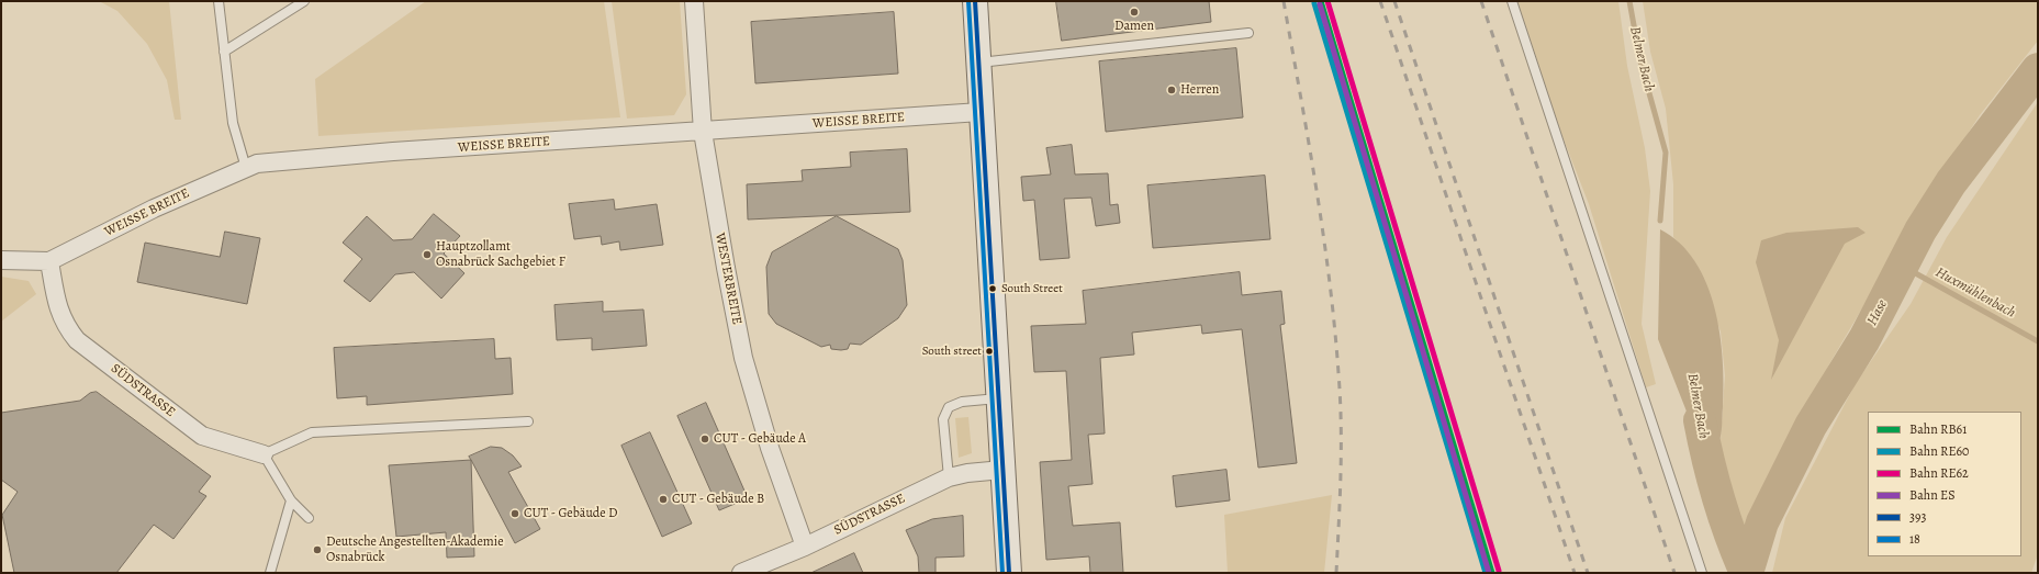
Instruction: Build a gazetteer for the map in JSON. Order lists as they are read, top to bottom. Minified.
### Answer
{"streets":{"street":["WEISSE BREITE","WESTERBREITE","SÜDSTRASSE"]},"crossings":[["WEISSE BREITE","WESTERBREITE"],["WEISSE BREITE","SÜDSTRASSE"],["WESTERBREITE","SÜDSTRASSE"]],"water":["Belmer Bach","Huxmühlenbach","Hase"],"places":["Damen","Herren","Hauptzollamt Osnabrück Sachgebiet F","South Street","South street","CUT - Gebäude A","CUT - Gebäude B","CUT - Gebäude D","Deutsche Angestellten-Akademie Osnabrück"],"lines":["rail line RB61","rail line RE62","transit line 393","transit line 18","rail line RE60","rail line ES"],"legend":["Bahn RB61","Bahn RE60","Bahn RE62","Bahn ES","393","18"]}
